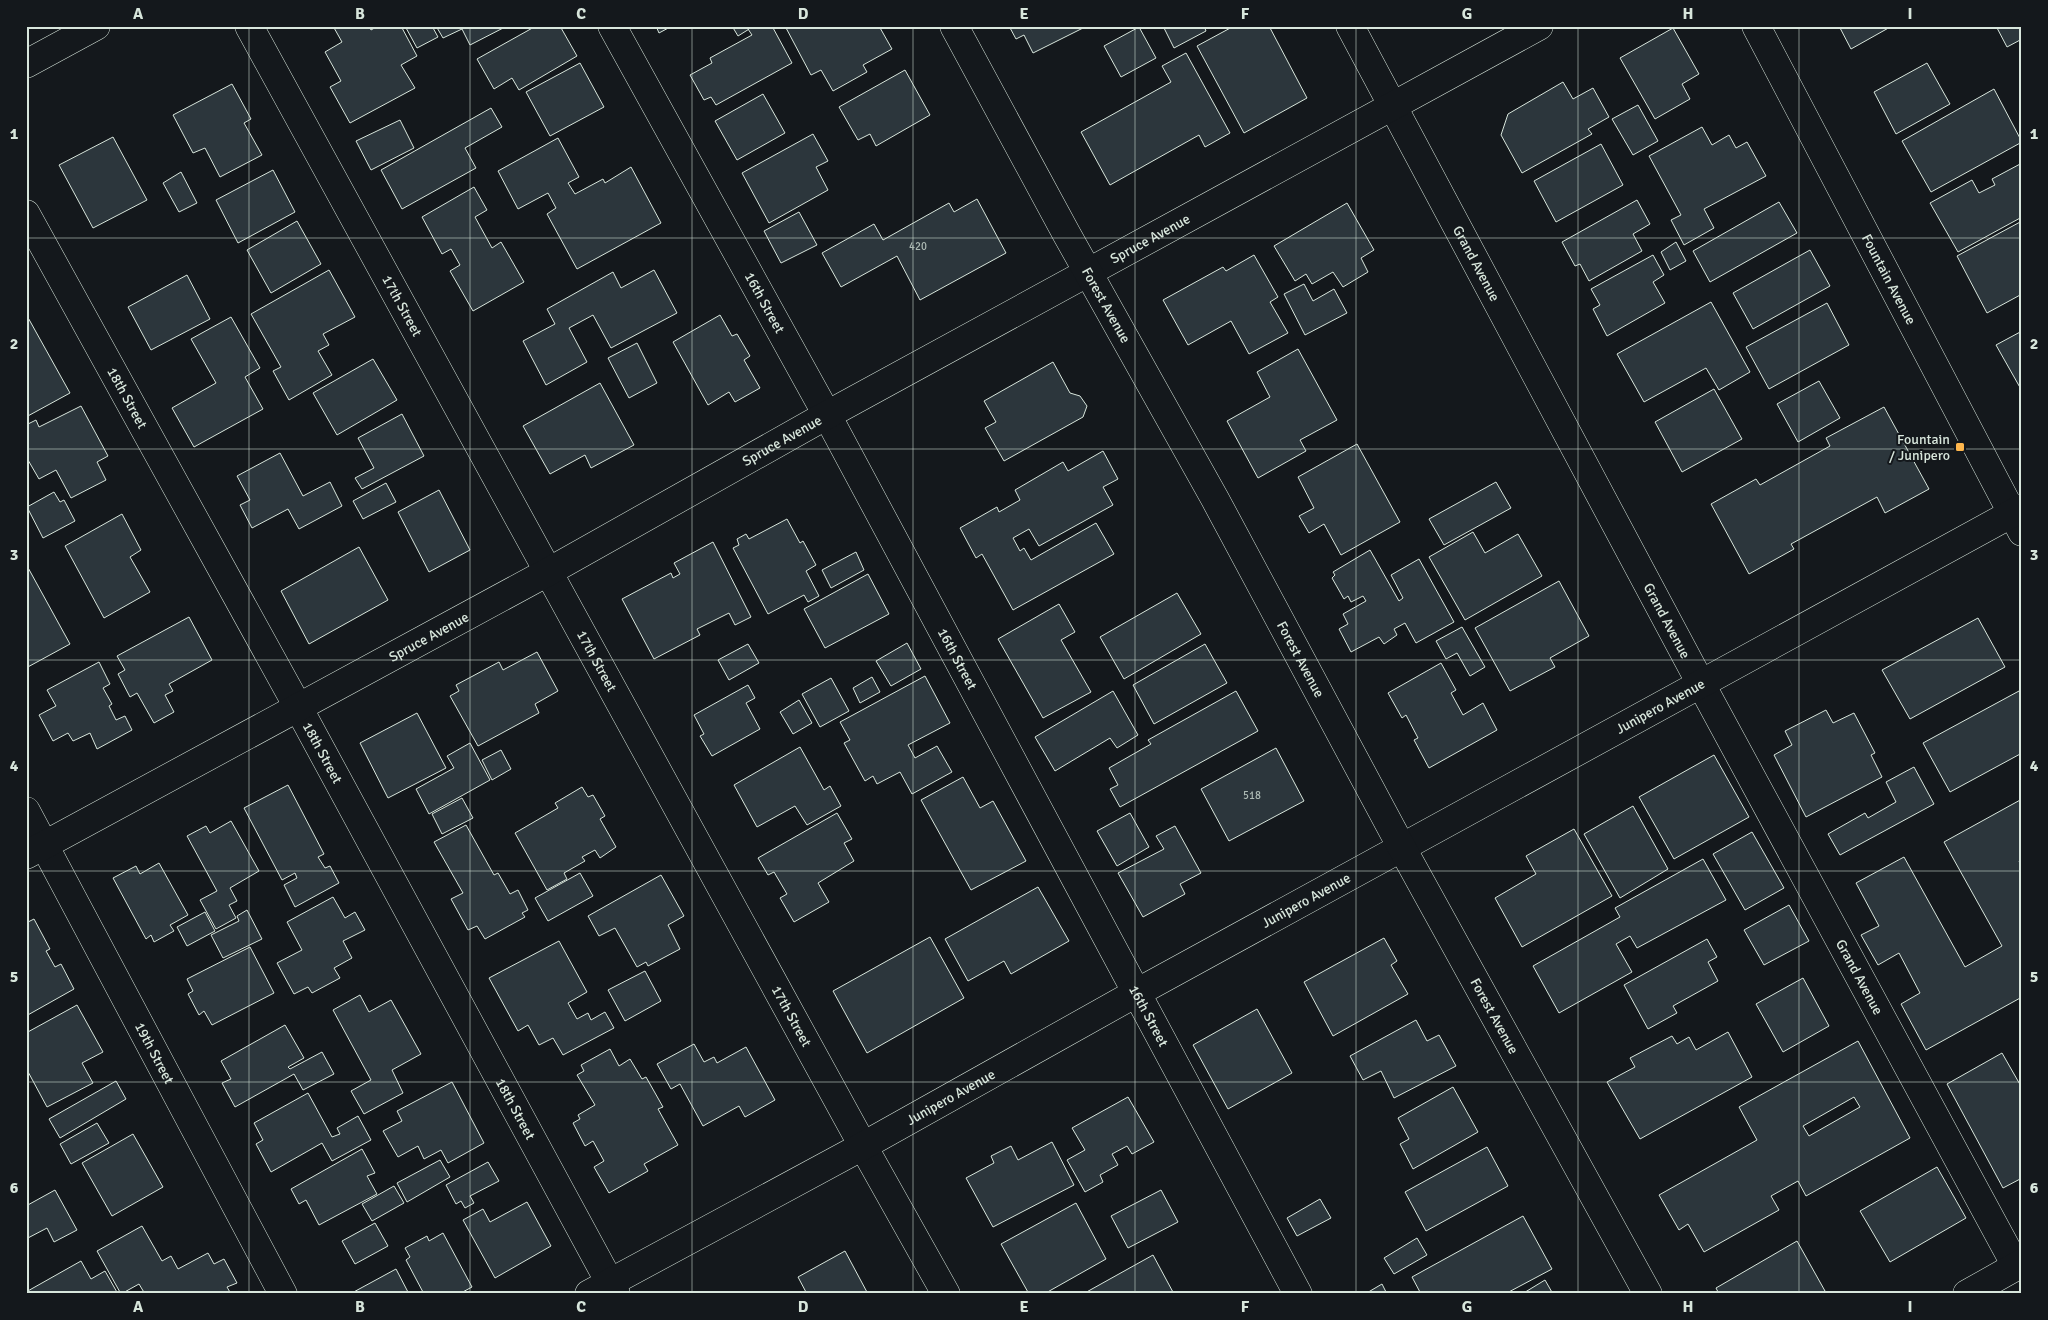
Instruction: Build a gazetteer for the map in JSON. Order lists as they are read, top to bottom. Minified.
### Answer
{"streets":{"street":["Spruce Avenue","Grand Avenue","Fountain Avenue","16th Street","17th Street","Forest Avenue","18th Street","Junipero Avenue","19th Street"]},"crossings":[["Spruce Avenue","Grand Avenue"],["Spruce Avenue","16th Street"],["Spruce Avenue","17th Street"],["Spruce Avenue","Forest Avenue"],["Spruce Avenue","18th Street"],["Spruce Avenue","19th Street"],["Grand Avenue","Junipero Avenue"],["Fountain Avenue","Junipero Avenue"],["16th Street","Junipero Avenue"],["17th Street","Junipero Avenue"],["Forest Avenue","Junipero Avenue"],["18th Street","Junipero Avenue"]],"places":{"transit":["Fountain / Junipero"]},"house_numbers":["420","518"],"grid":{"columns":["A","B","C","D","E","F","G","H","I"],"rows":["1","2","3","4","5","6"]}}
